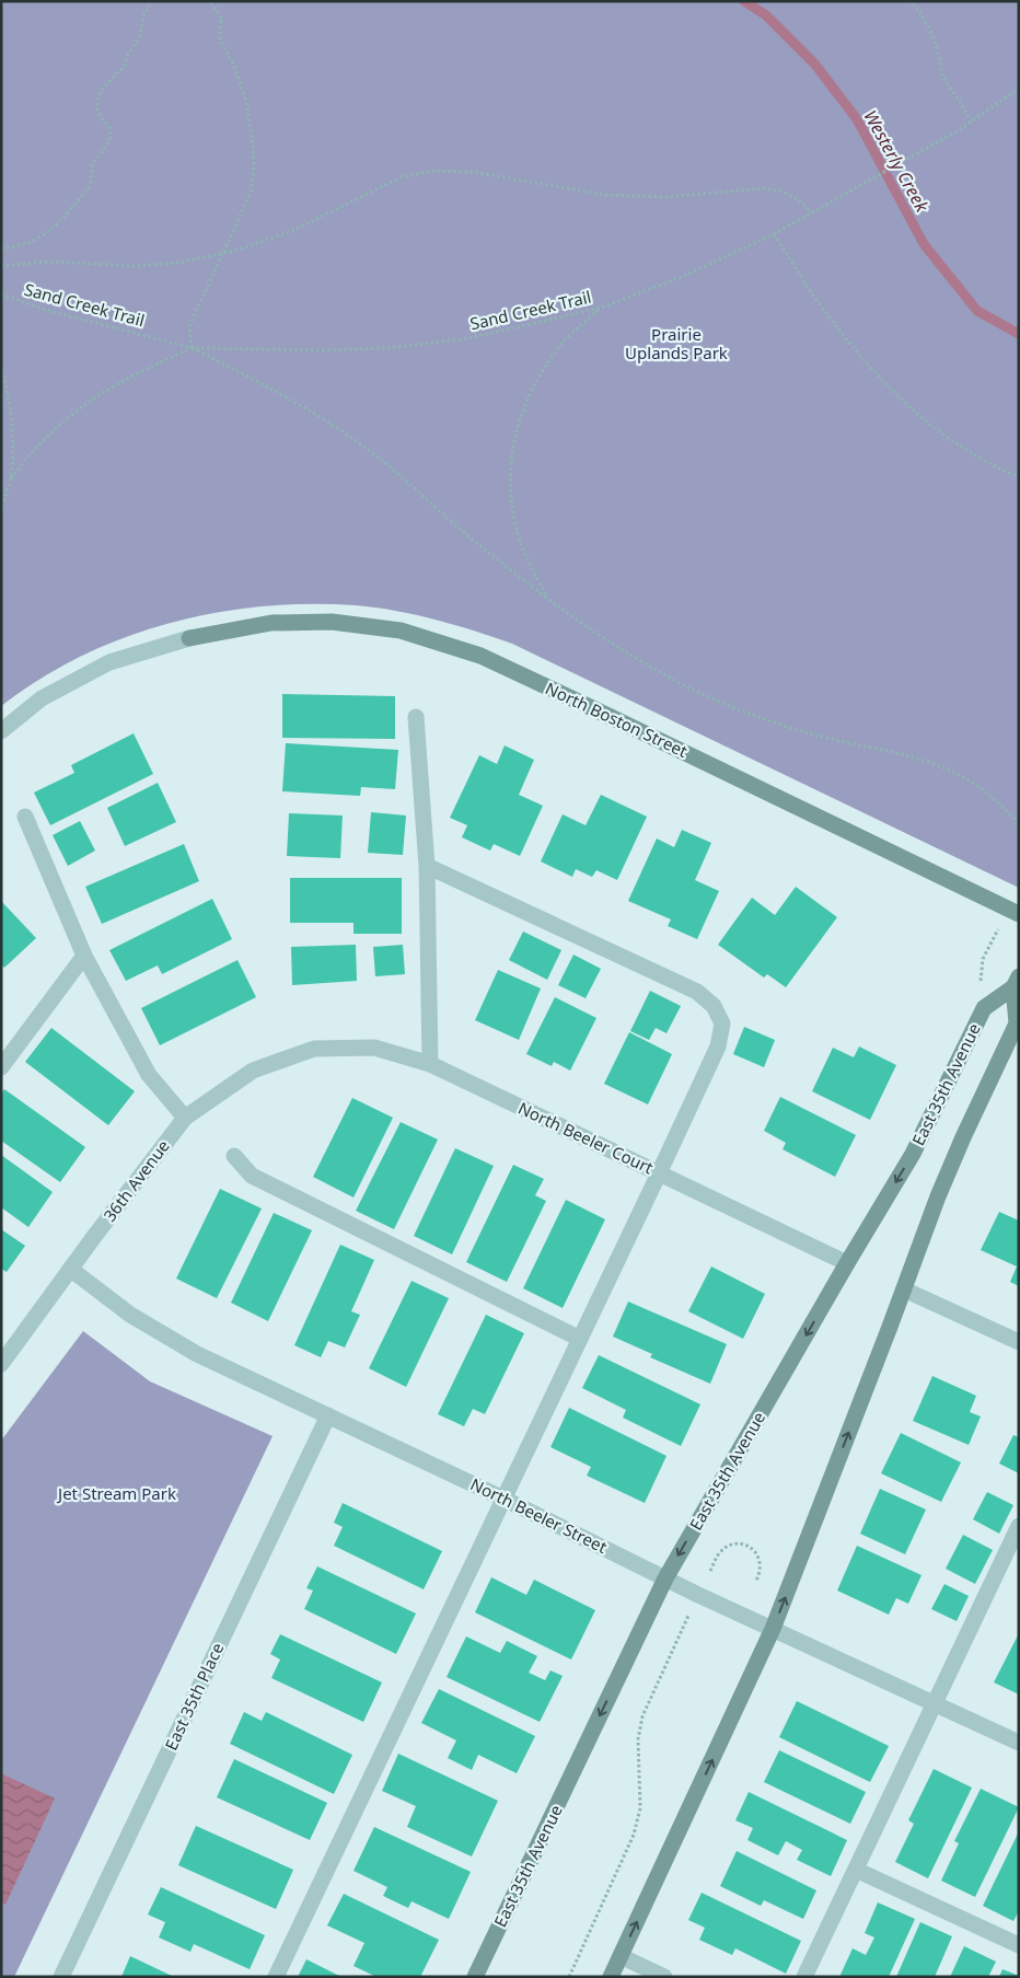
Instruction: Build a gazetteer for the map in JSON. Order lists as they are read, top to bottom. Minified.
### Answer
{"streets":{"street":["North Boston Street","East 35th Avenue","North Beeler Court","36th Avenue","North Beeler Street","East 35th Place"],"path":["Sand Creek Trail"]},"crossings":[["East 35th Avenue","North Beeler Court"],["East 35th Avenue","North Beeler Street"],["North Beeler Court","36th Avenue"],["36th Avenue","North Beeler Street"],["North Beeler Street","East 35th Place"]],"water":["Westerly Creek"],"parks":["Prairie Uplands Park","Jet Stream Park"]}
